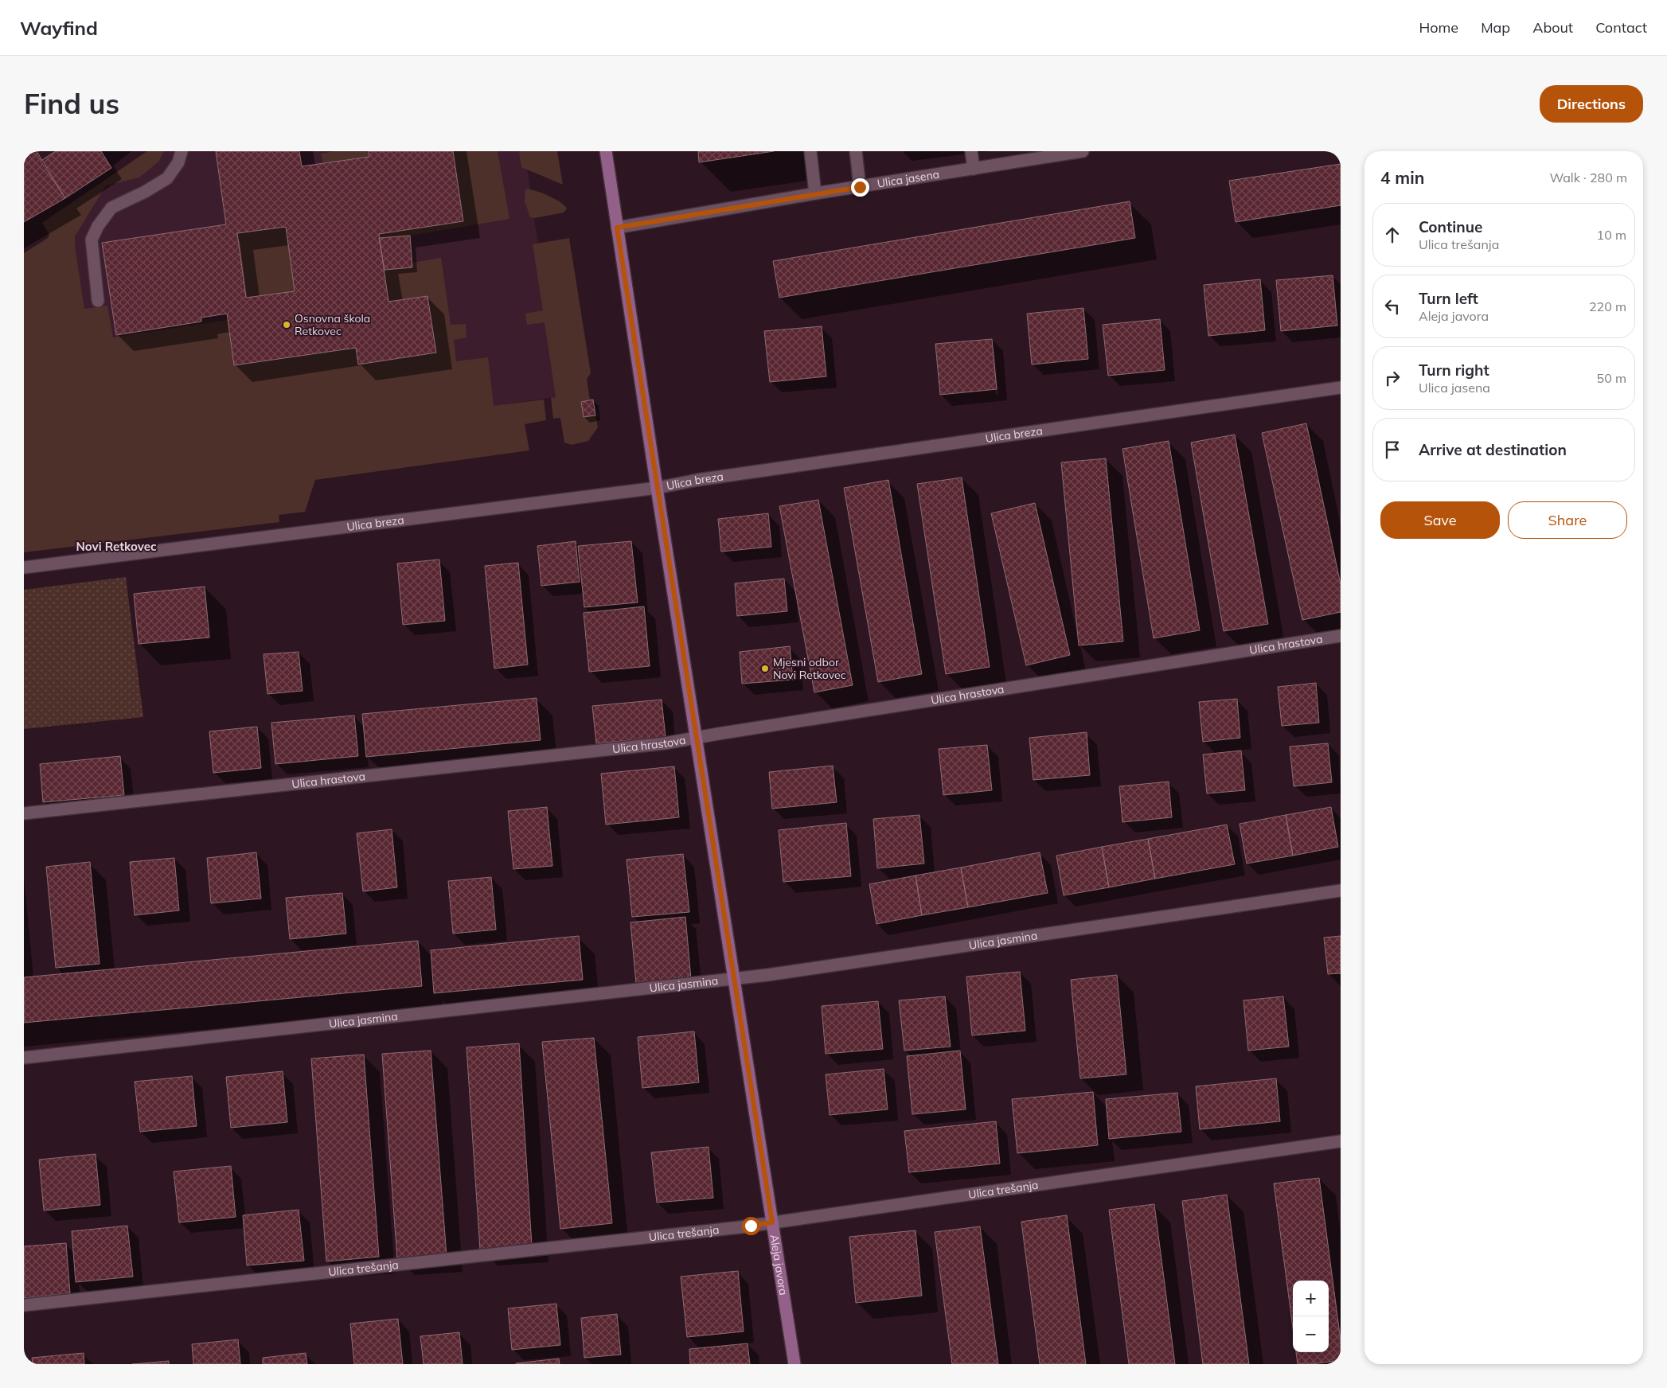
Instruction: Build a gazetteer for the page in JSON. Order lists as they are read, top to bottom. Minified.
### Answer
{"streets":{"street":["Ulica jasena","Ulica breza","Ulica hrastova","Ulica jasmina","Ulica trešanja","Aleja javora"]},"crossings":[["Ulica jasena","Aleja javora"],["Ulica breza","Aleja javora"],["Ulica hrastova","Aleja javora"],["Ulica jasmina","Aleja javora"],["Ulica trešanja","Aleja javora"]],"districts":["Novi Retkovec"],"places":["Osnovna škola Retkovec","Mjesni odbor Novi Retkovec"],"page":{"header":"Wayfind","nav":["Home","Map","About","Contact"],"buttons":["Directions",["Save","Share"]],"title":"Find us","heading":["4 min","Walk · 280 m"],"list":[["Continue","Ulica trešanja","10 m"],["Turn left","Aleja javora","220 m"],["Turn right","Ulica jasena","50 m"],"Arrive at destination"],"map_buttons":["+","−"]}}
